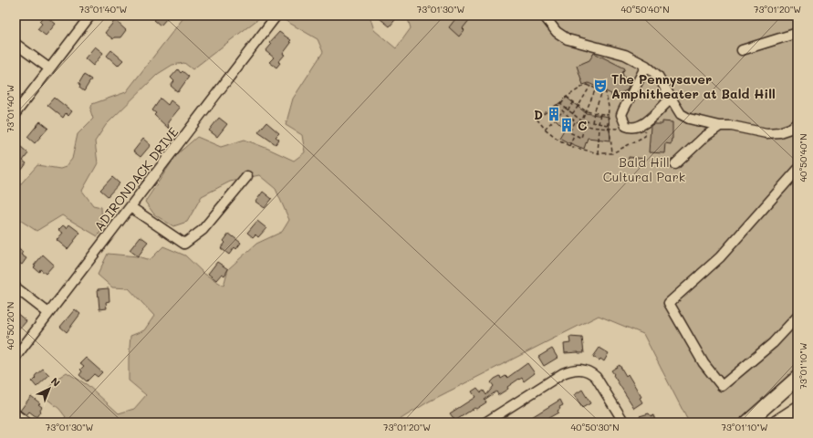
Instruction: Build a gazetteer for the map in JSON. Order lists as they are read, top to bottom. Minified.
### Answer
{"streets":{"street":["ADIRONDACK DRIVE"]},"parks":["Bald Hill Cultural Park"],"places":{"theatre":["The Pennysaver Amphitheater at Bald Hill"],"building":["D","C"]},"north":"top right","coordinates":["73°01'40\"W","73°01'30\"W","40°50'40\"N","73°01'20\"W","40°50'20\"N","73°01'10\"W","40°50'30\"N"]}
